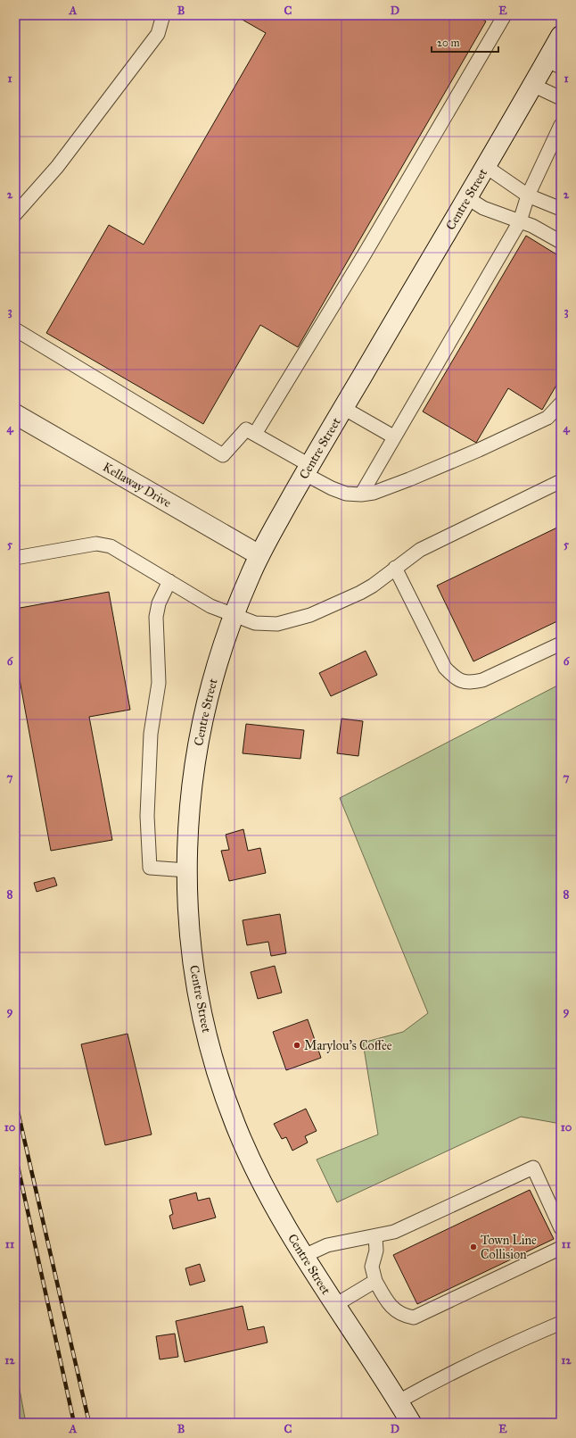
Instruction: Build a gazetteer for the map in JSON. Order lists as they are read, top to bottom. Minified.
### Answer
{"streets":{"main road":["Centre Street","Kellaway Drive"]},"crossings":[["Centre Street","Kellaway Drive"]],"places":["Marylou's Coffee","Town Line Collision"],"scale_bar":"20 m","grid":{"columns":["A","B","C","D","E"],"rows":["1","2","3","4","5","6","7","8","9","10","11","12"]}}
